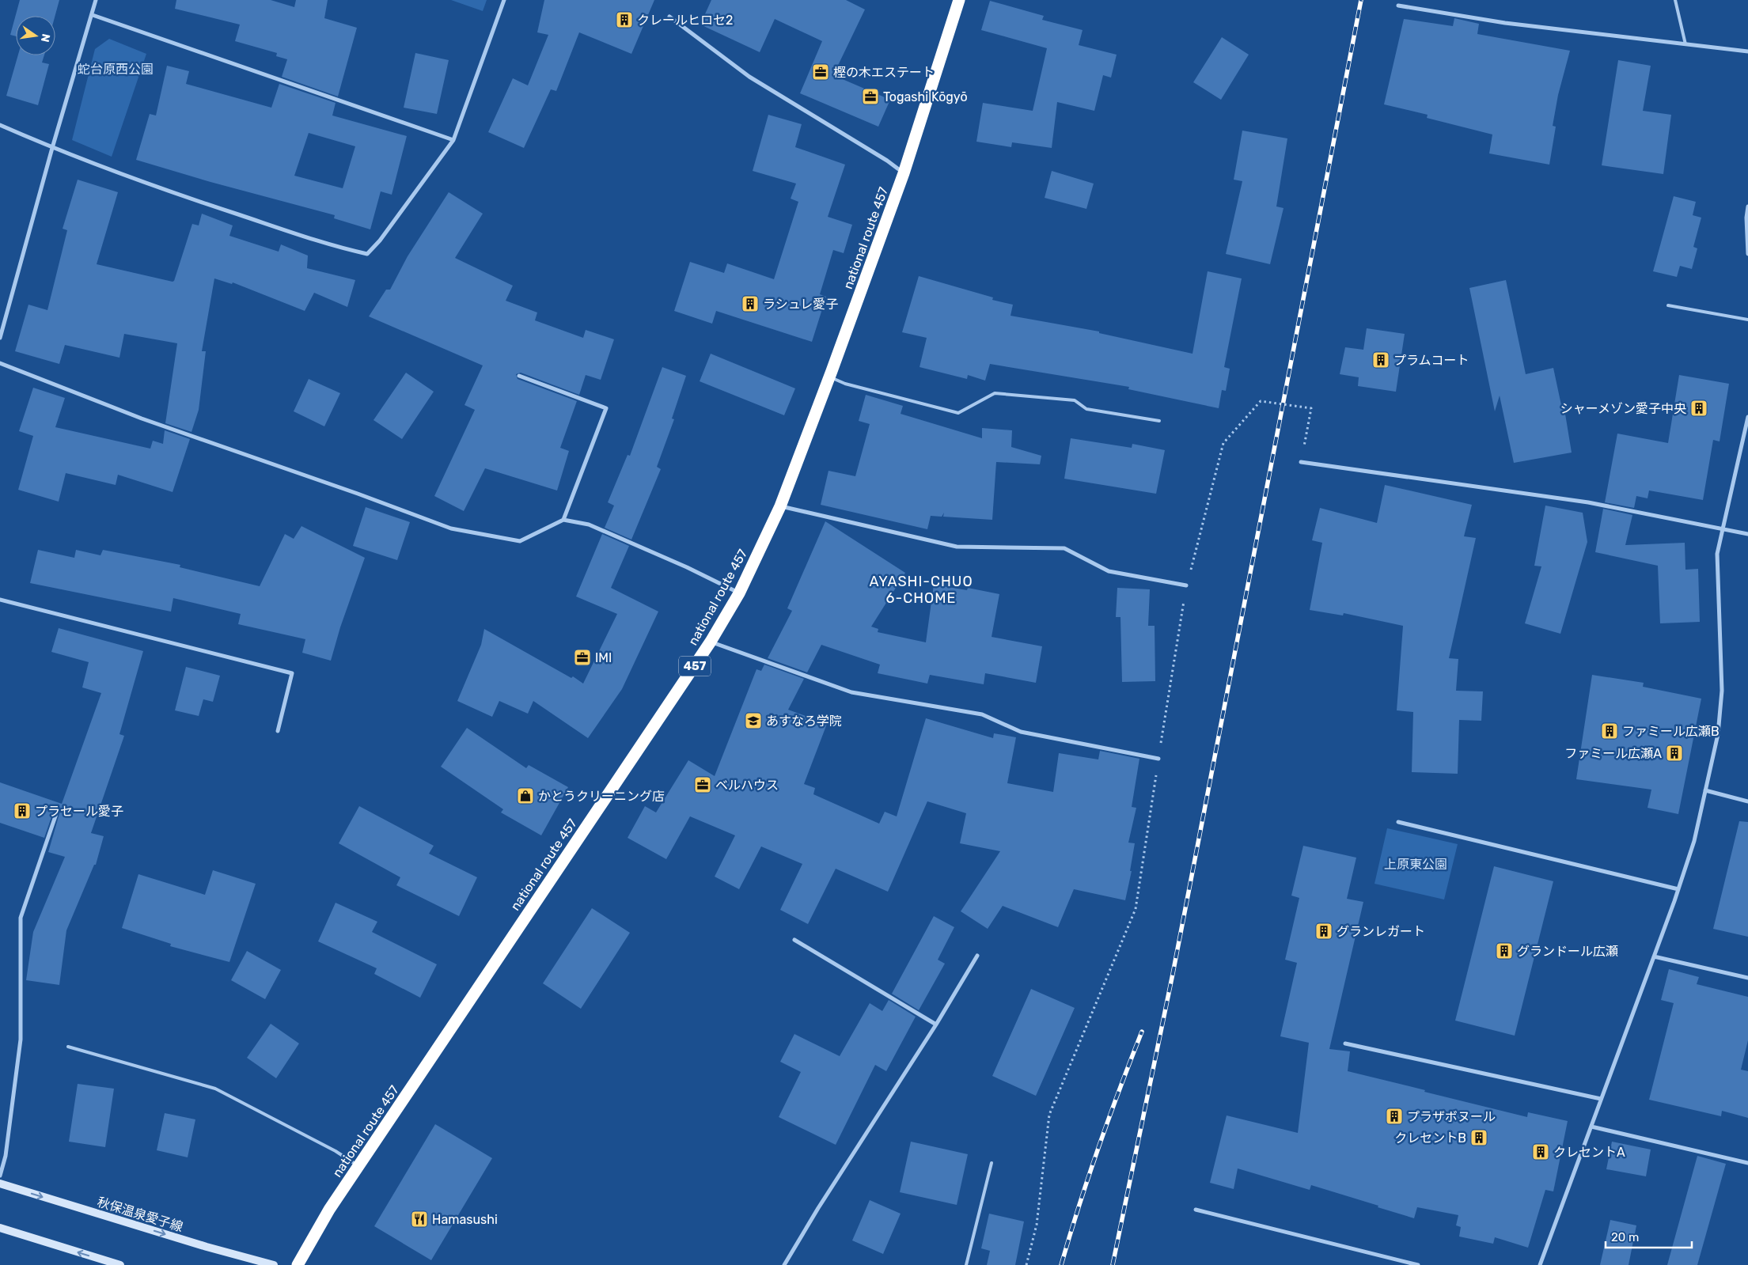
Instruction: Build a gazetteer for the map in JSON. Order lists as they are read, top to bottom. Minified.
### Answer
{"streets":{"highway":["national route 457","457"],"main road":["秋保温泉愛子線"]},"districts":["AYASHI-CHUO 6-CHOME"],"parks":["蛇台原西公園","上原東公園"],"places":{"building":["クレールヒロセ2","ラシュレ愛子","プラムコート","シャーメゾン愛子中央","ファミール広瀬B","ファミール広瀬A","プラセール愛子","グランレガート","グランドール広瀬","プラザボヌール","クレセントB","クレセントA"],"office":["樫の木エステート","Togashi Kōgyō","IMI","ベルハウス"],"school or university":["あすなろ学院"],"shop":["かとうクリーニング店"],"restaurant":["Hamasushi"]},"scale_bar":"20 m","north":"right"}
